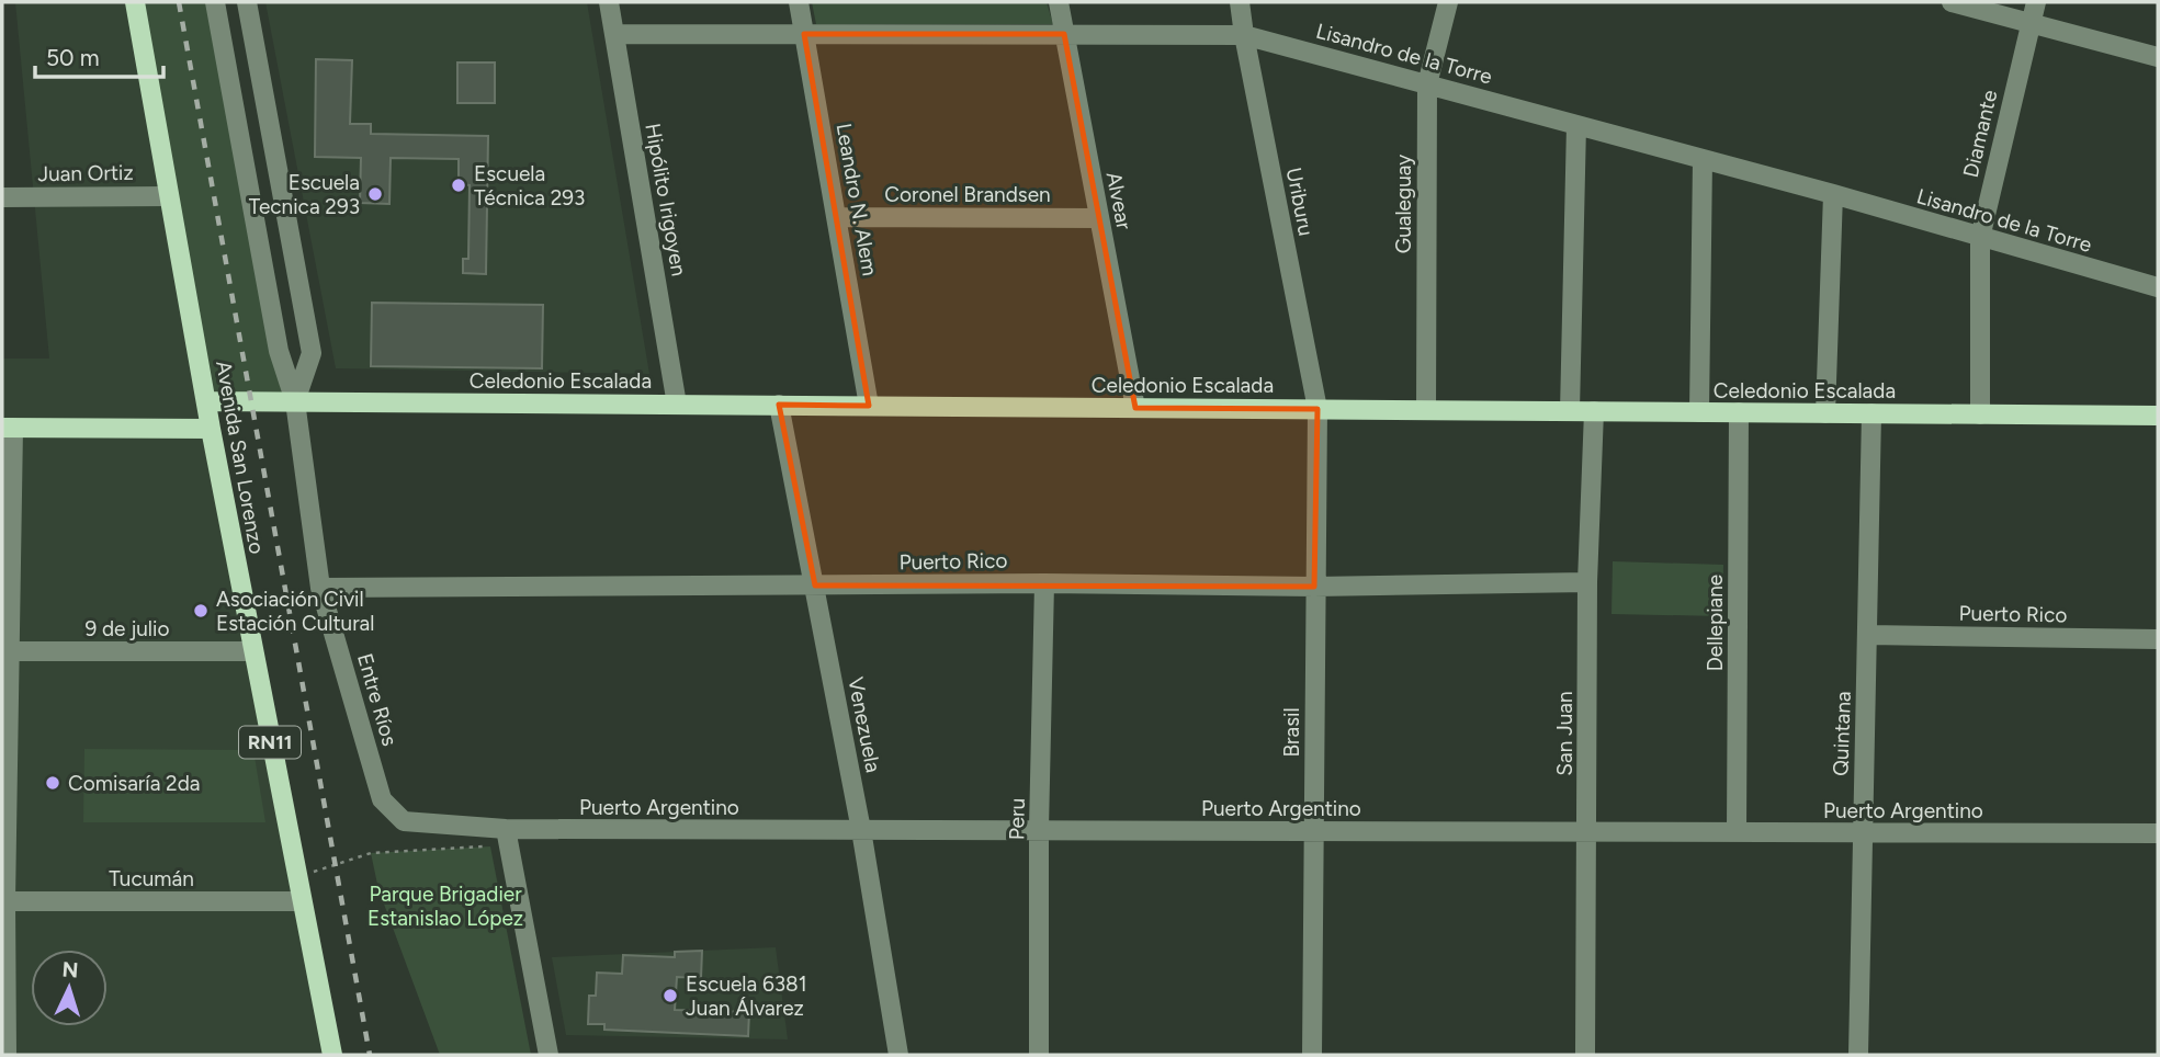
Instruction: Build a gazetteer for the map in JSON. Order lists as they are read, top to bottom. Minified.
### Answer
{"streets":{"main road":["Celedonio Escalada","Avenida San Lorenzo","RN11"],"street":["Lisandro de la Torre","Diamante","Juan Ortiz","Coronel Brandsen","Hipólito Irigoyen","Leandro N. Alem","Alvear","Uriburu","Gualeguay","Puerto Rico","Dellepiane","9 de julio","Entre Ríos","Venezuela","Brasil","San Juan","Quintana","Puerto Argentino","Peru","Tucumán"]},"crossings":[["Lisandro de la Torre","Diamante"],["Lisandro de la Torre","Hipólito Irigoyen"],["Lisandro de la Torre","Leandro N. Alem"],["Lisandro de la Torre","Alvear"],["Lisandro de la Torre","Uriburu"],["Lisandro de la Torre","Gualeguay"],["Diamante","Celedonio Escalada"],["Juan Ortiz","Avenida San Lorenzo"],["Coronel Brandsen","Leandro N. Alem"],["Coronel Brandsen","Alvear"],["Hipólito Irigoyen","Celedonio Escalada"],["Leandro N. Alem","Celedonio Escalada"],["Alvear","Celedonio Escalada"],["Uriburu","Celedonio Escalada"],["Uriburu","Brasil"],["Gualeguay","Celedonio Escalada"],["Celedonio Escalada","Avenida San Lorenzo"],["Celedonio Escalada","Dellepiane"],["Celedonio Escalada","Entre Ríos"],["Celedonio Escalada","Venezuela"],["Celedonio Escalada","Brasil"],["Celedonio Escalada","San Juan"],["Celedonio Escalada","Quintana"],["Avenida San Lorenzo","9 de julio"],["Avenida San Lorenzo","Tucumán"],["Puerto Rico","Entre Ríos"],["Puerto Rico","Venezuela"],["Puerto Rico","Brasil"],["Puerto Rico","San Juan"],["Puerto Rico","Quintana"],["Puerto Rico","Peru"],["Dellepiane","Puerto Argentino"],["Entre Ríos","Puerto Argentino"],["Venezuela","Puerto Argentino"],["Brasil","Puerto Argentino"],["San Juan","Puerto Argentino"],["Quintana","Puerto Argentino"],["Puerto Argentino","Peru"]],"parks":["Parque Brigadier Estanislao López"],"places":["Escuela Técnica 293","Escuela Tecnica 293","Asociación Civil Estación Cultural","Comisaría 2da","Escuela 6381 Juan Álvarez"],"scale_bar":"50 m","north":"top"}
